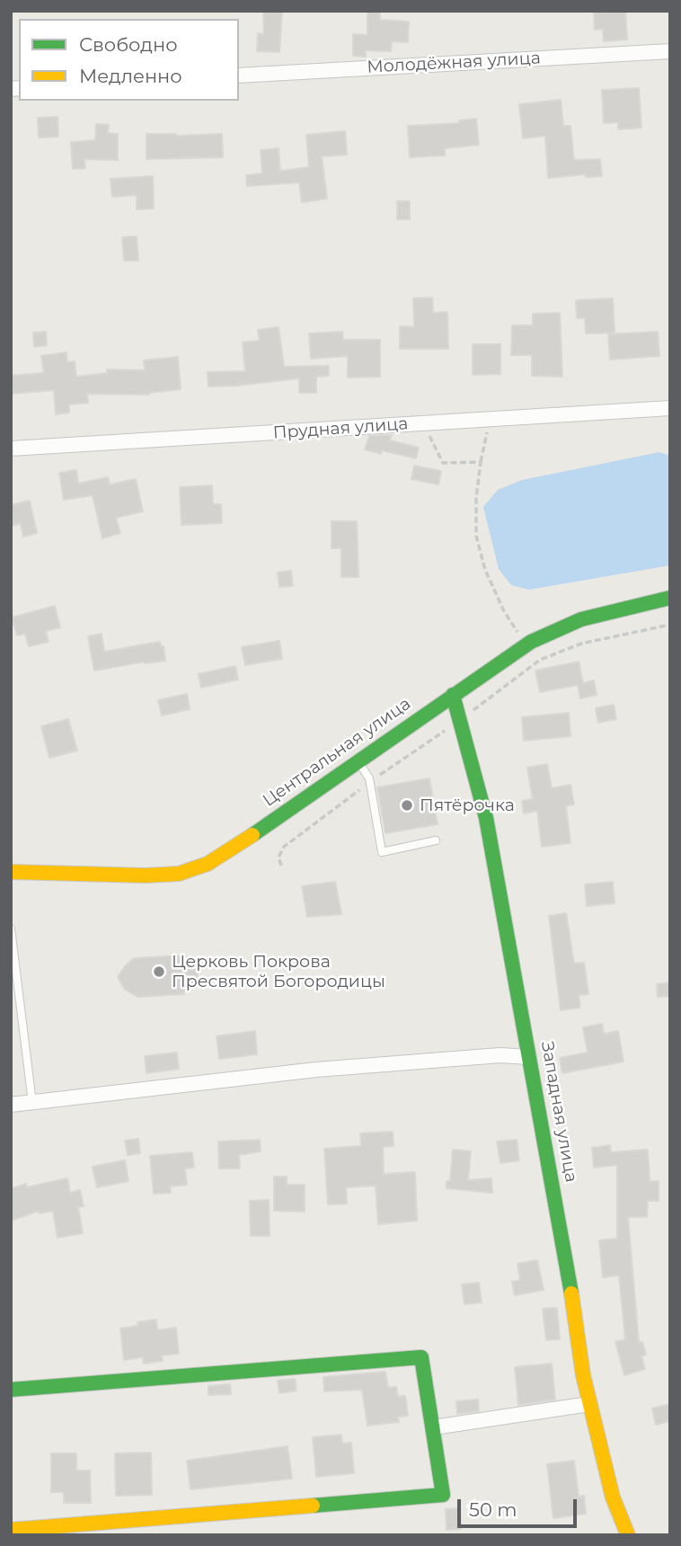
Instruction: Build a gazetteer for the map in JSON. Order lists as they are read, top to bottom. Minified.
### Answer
{"streets":{"street":["Молодёжная улица","Прудная улица","Центральная улица","Западная улица"]},"crossings":[["Центральная улица","Западная улица"]],"places":["Пятёрочка","Церковь Покрова Пресвятой Богородицы"],"legend":["Свободно","Медленно"],"scale_bar":"50 m"}
